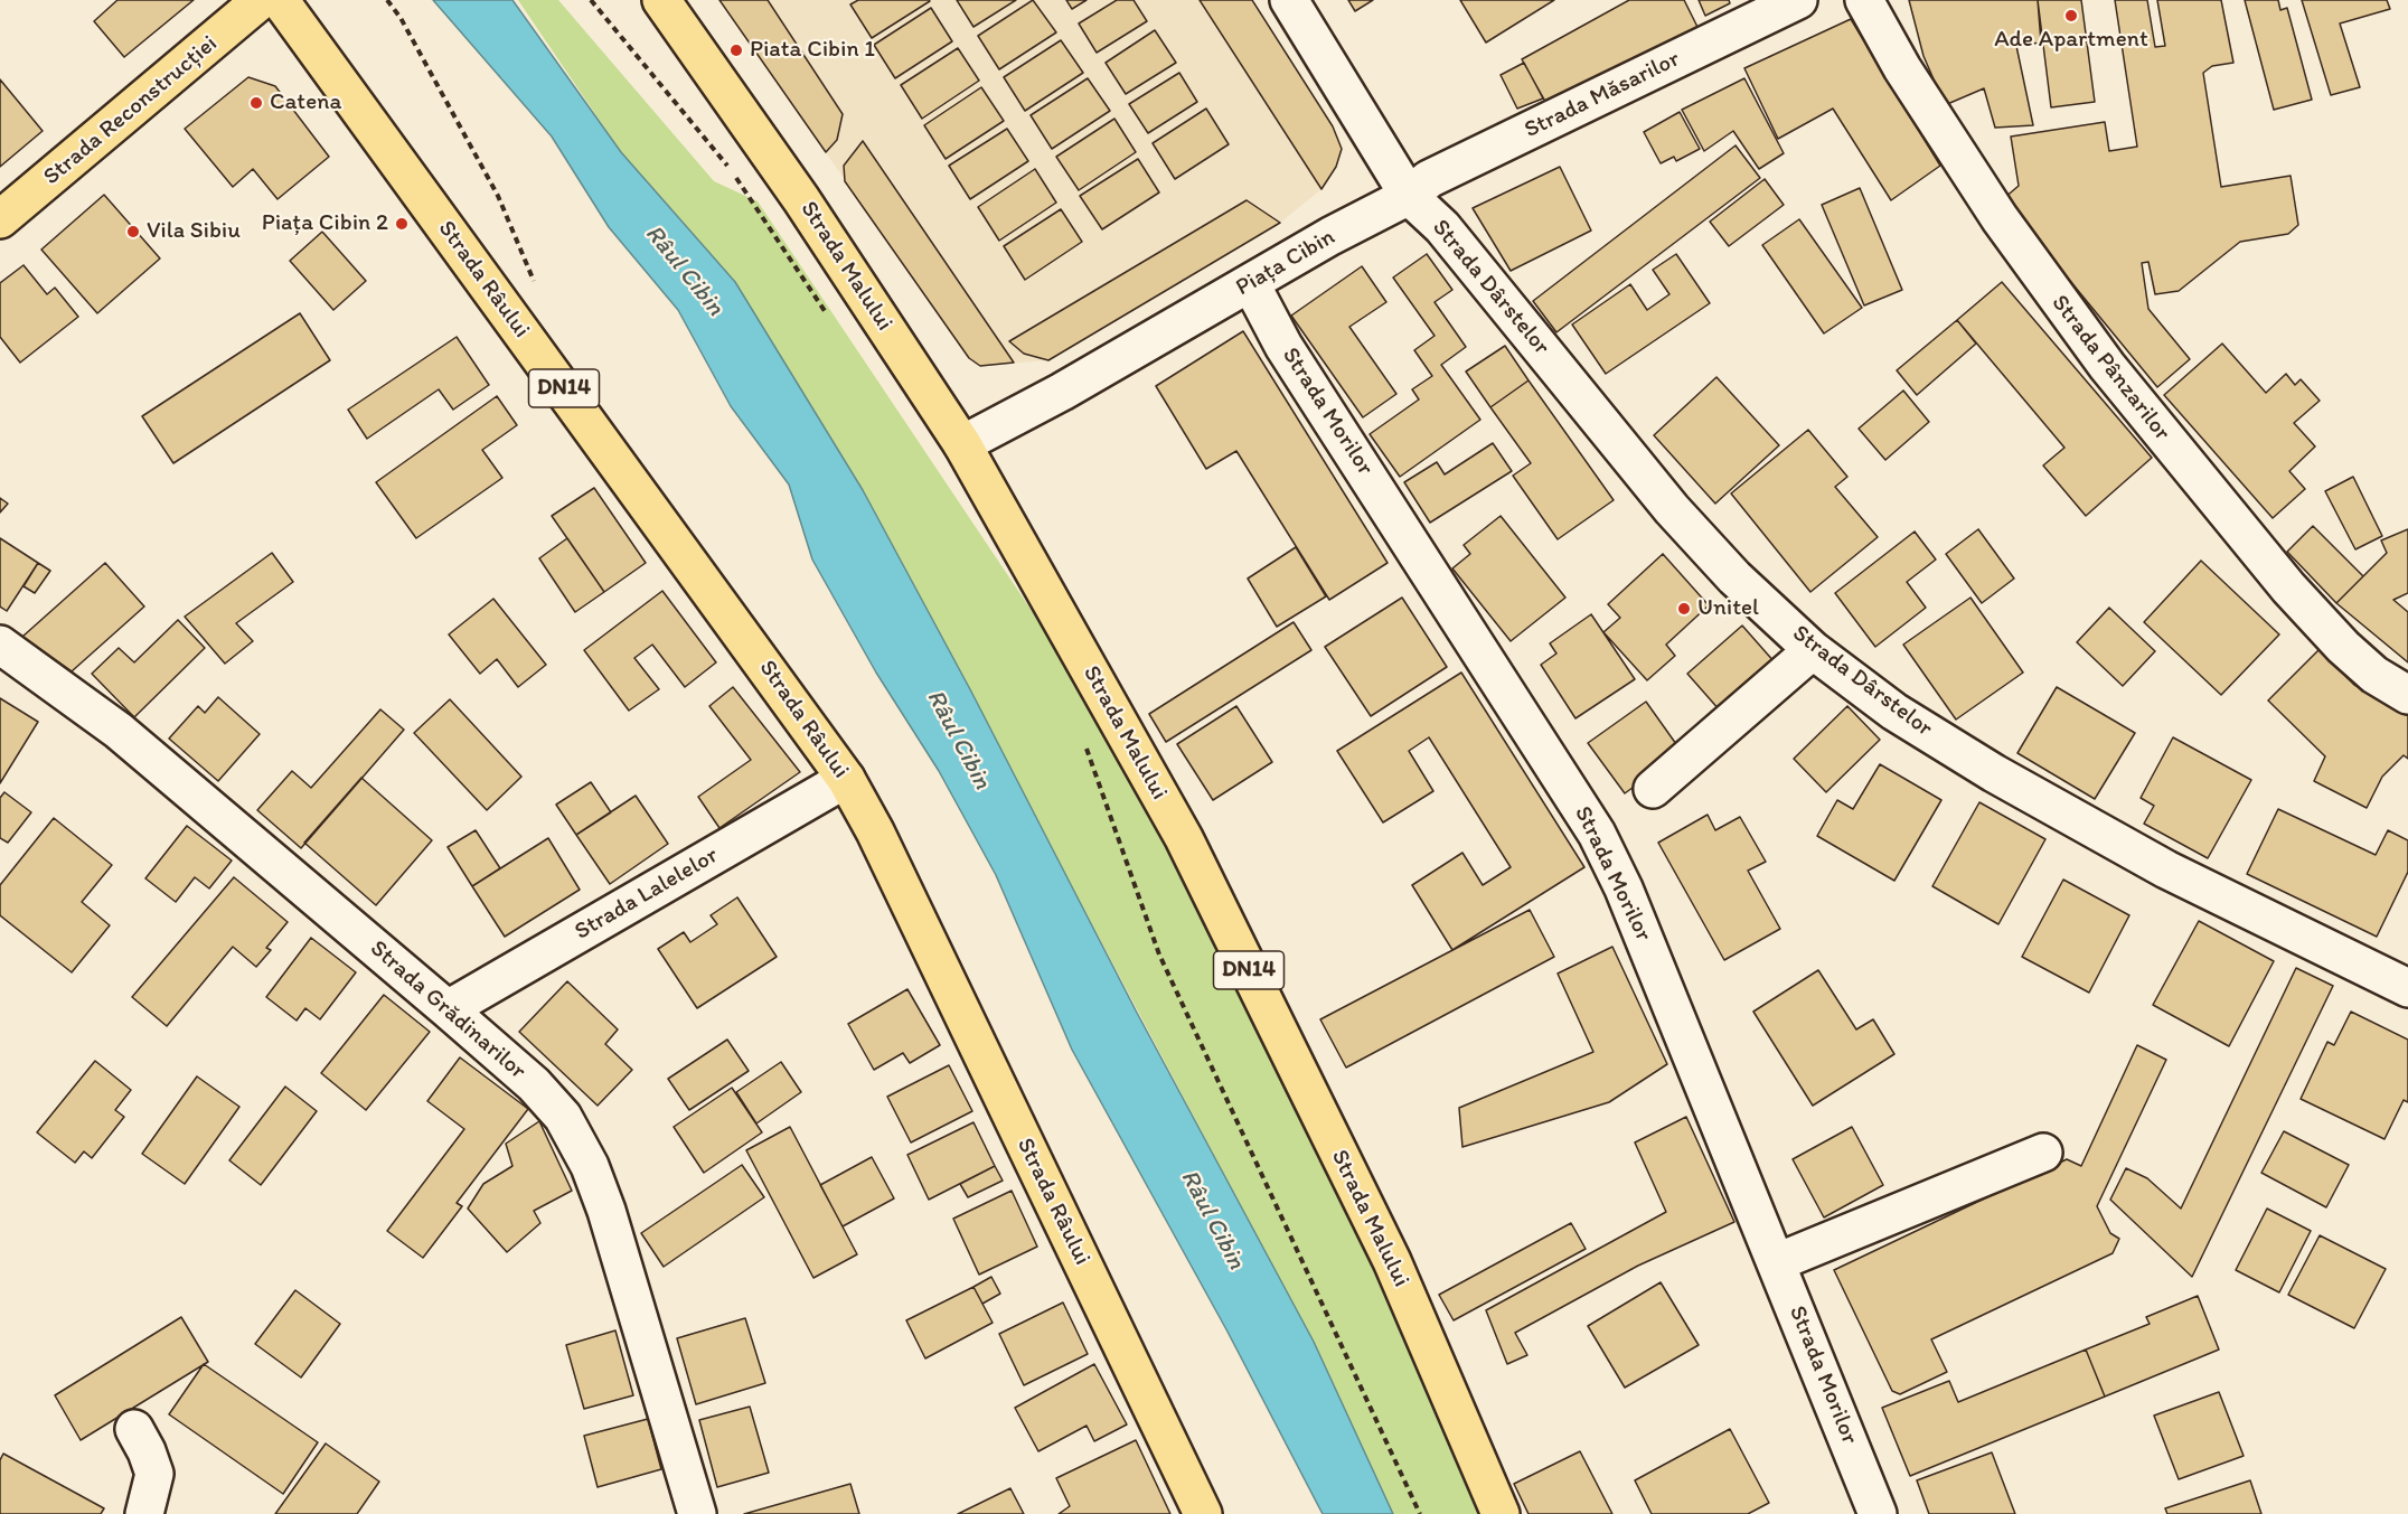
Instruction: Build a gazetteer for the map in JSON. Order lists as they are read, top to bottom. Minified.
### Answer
{"streets":{"main road":["Strada Reconstrucției","Strada Malului","Strada Râului","DN14"],"street":["Strada Măsarilor","Piața Cibin","Strada Dârstelor","Strada Pânzarilor","Strada Morilor","Strada Lalelelor","Strada Grădinarilor"]},"crossings":[["Strada Măsarilor","Piața Cibin"],["Strada Măsarilor","Strada Dârstelor"],["Piața Cibin","Strada Malului"],["Piața Cibin","Strada Dârstelor"],["Piața Cibin","Strada Morilor"],["Strada Râului","Strada Lalelelor"],["Strada Lalelelor","Strada Grădinarilor"]],"water":["Râul Cibin"],"places":["Ade Apartment","Piata Cibin 1","Catena","Piața Cibin 2","Vila Sibiu","Unitel"]}
